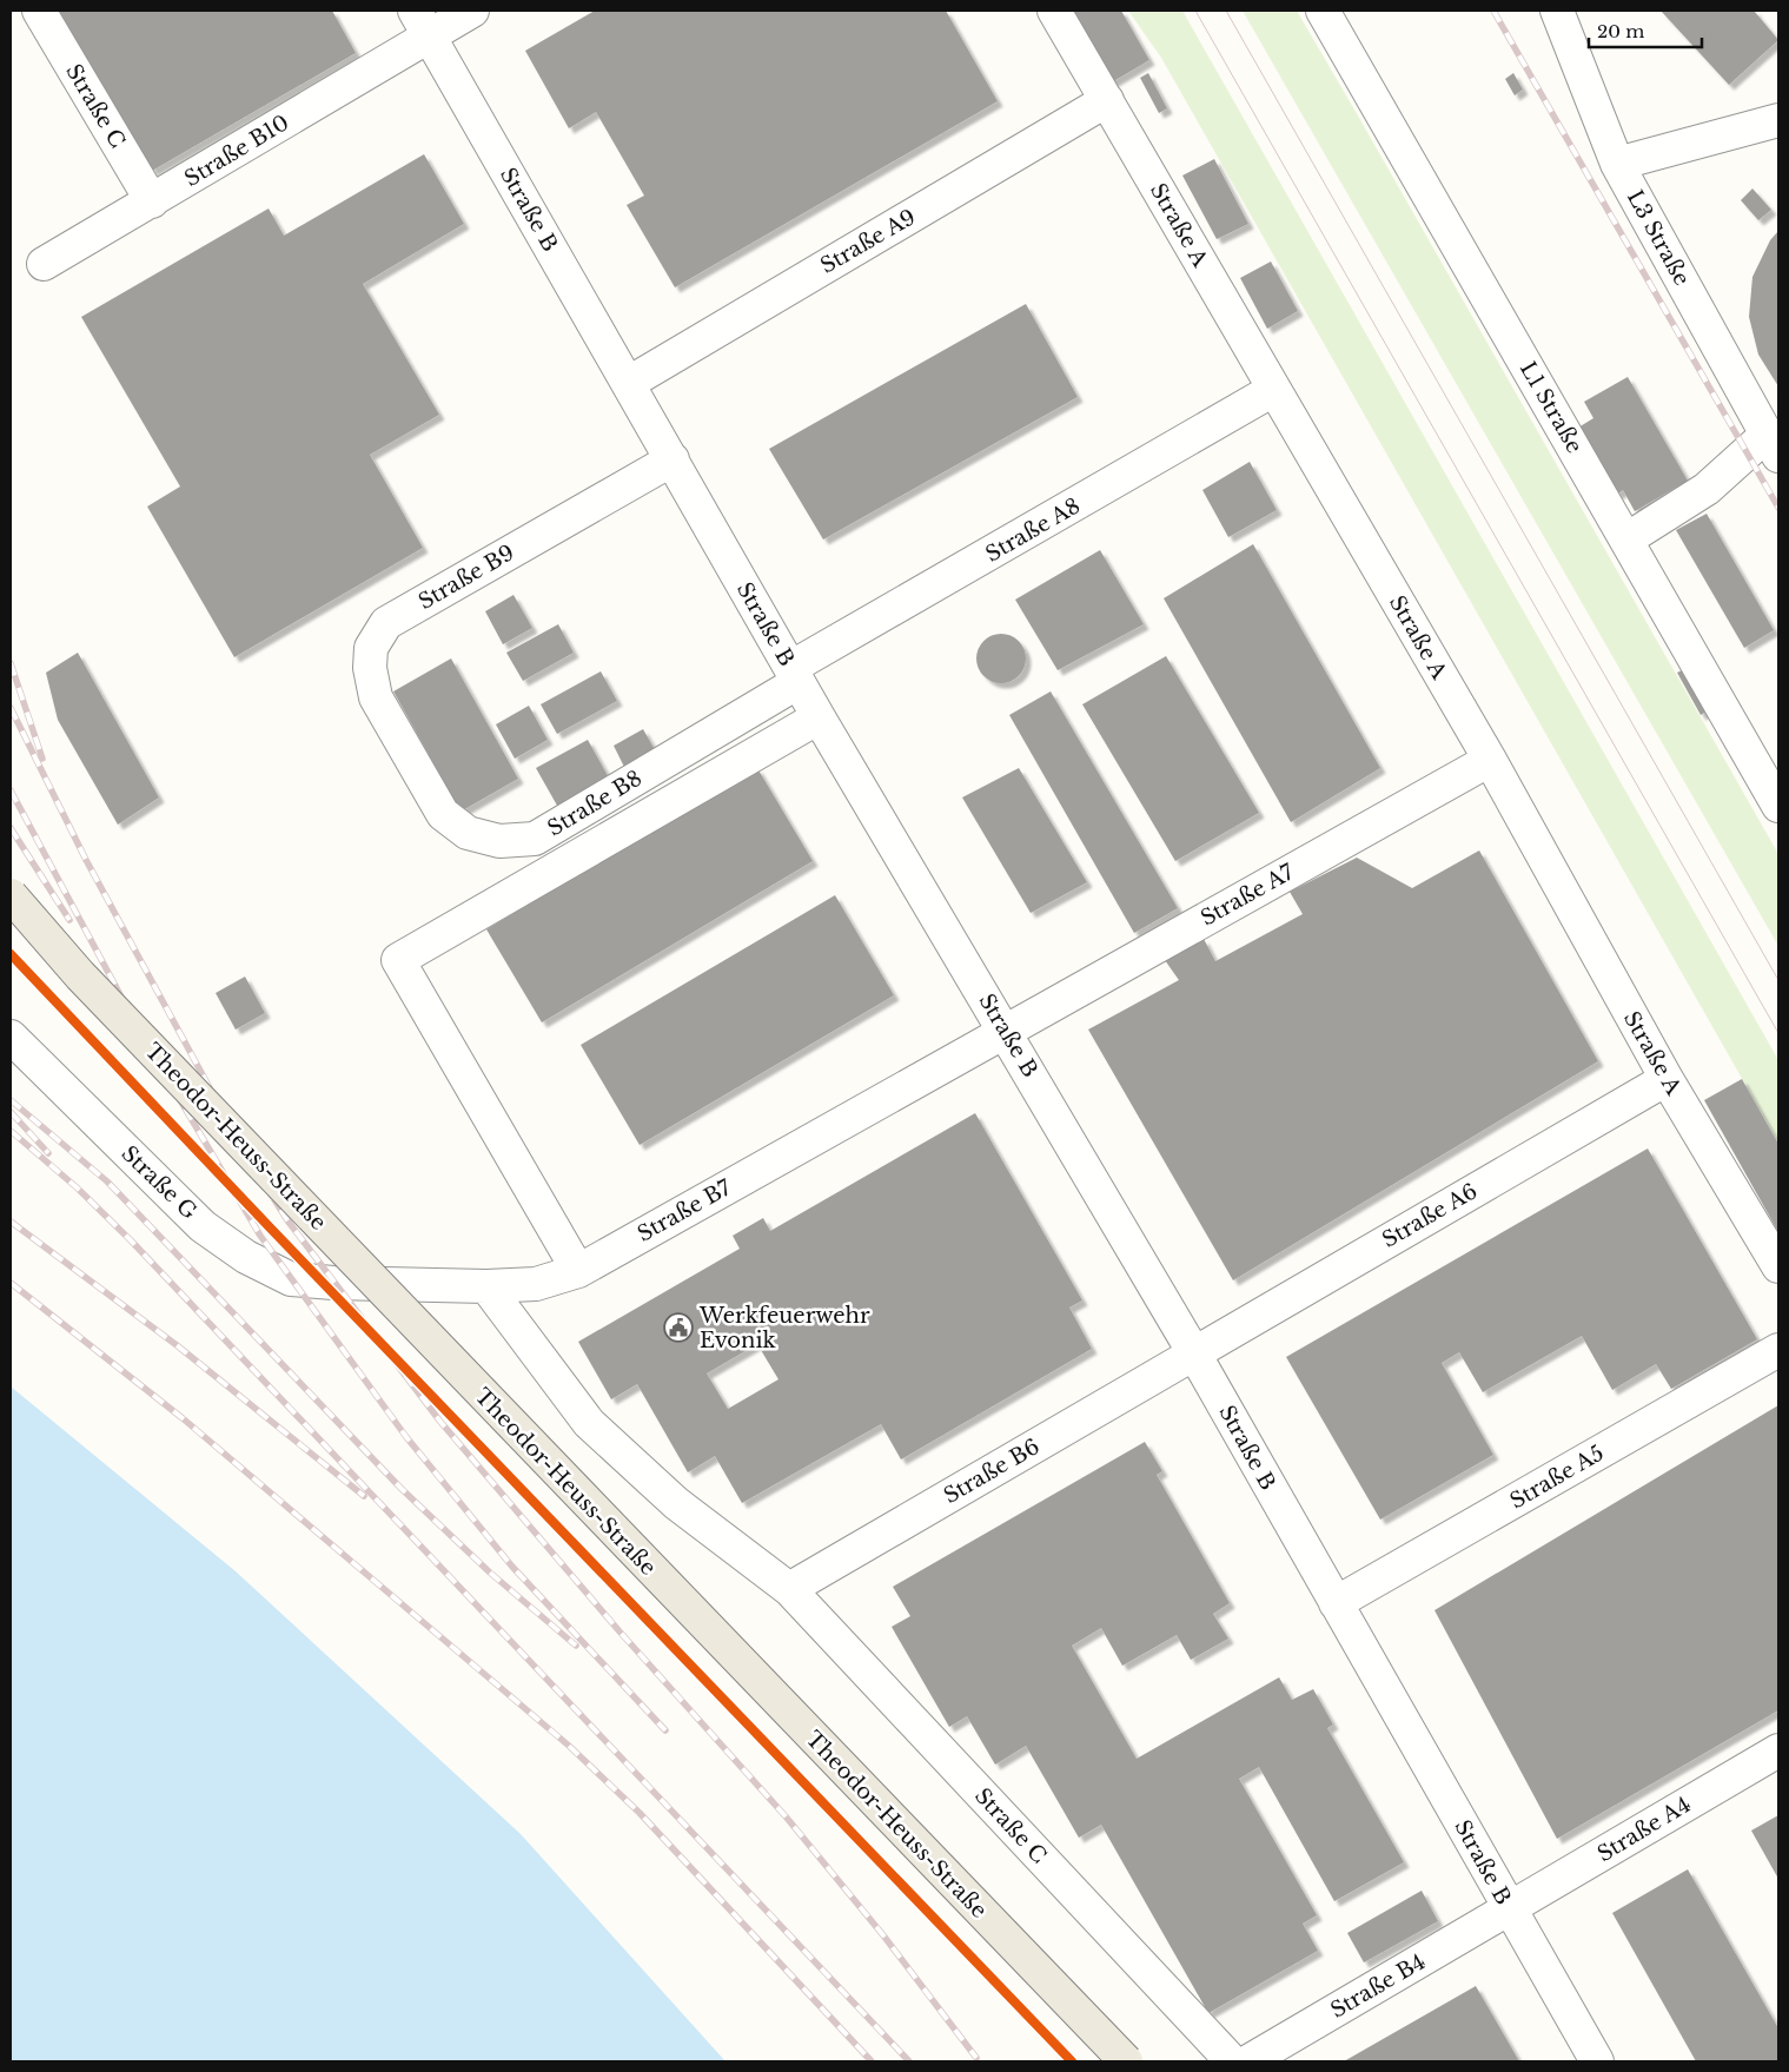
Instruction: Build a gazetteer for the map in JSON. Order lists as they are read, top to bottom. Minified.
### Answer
{"streets":{"main road":["Theodor-Heuss-Straße"],"lane":["Straße C","Straße B10","Straße B","Straße A","L3 Straße","Straße A9","L1 Straße","Straße A8","Straße B9","Straße B8","Straße A7","Straße G","Straße B7","Straße A6","Straße B6","Straße A5","Straße A4","Straße B4"]},"crossings":[["Straße C","Straße B10"],["Straße C","Straße B7"],["Straße C","Straße B6"],["Straße B10","Straße B"],["Straße B","Straße A9"],["Straße B","Straße A8"],["Straße B","Straße B9"],["Straße B","Straße B8"],["Straße B","Straße A7"],["Straße B","Straße B7"],["Straße B","Straße A6"],["Straße B","Straße B6"],["Straße B","Straße A5"],["Straße B","Straße A4"],["Straße B","Straße B4"],["Straße A","Straße A9"],["Straße A","Straße A8"],["Straße A","Straße A7"],["Straße A","Straße A6"],["Straße A8","Straße B8"],["Straße B9","Straße B8"],["Straße A7","Straße B7"],["Straße G","Straße B7"],["Straße A6","Straße B6"],["Straße A4","Straße B4"]],"places":{"public building":["Werkfeuerwehr Evonik"]},"scale_bar":"20 m"}
